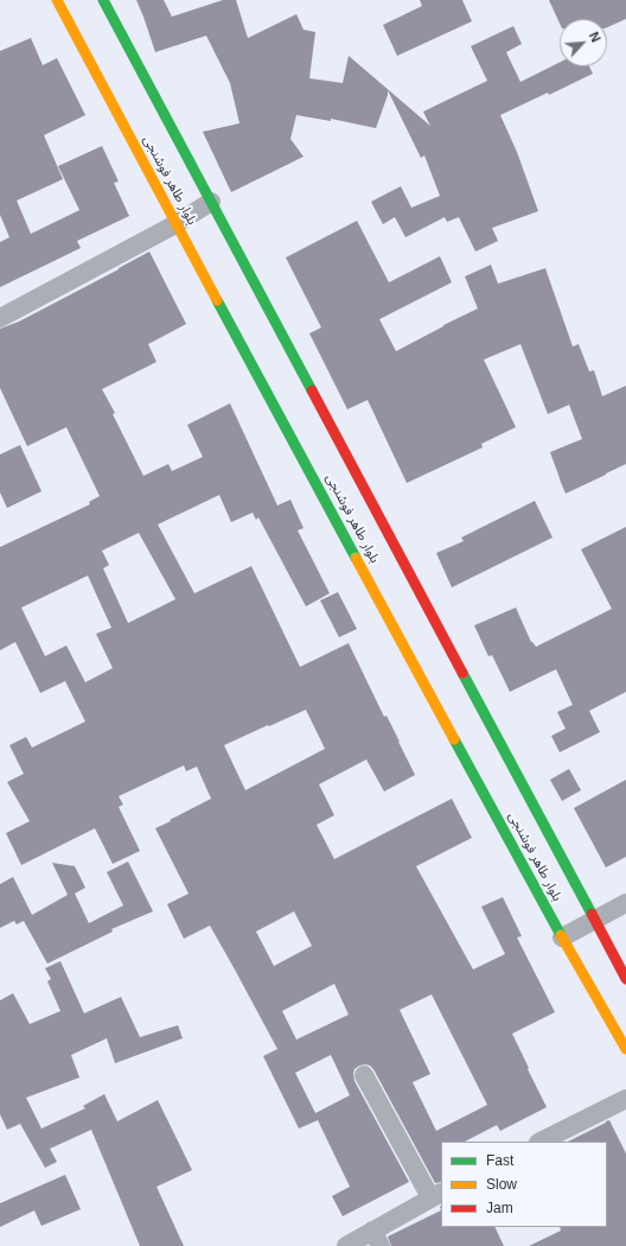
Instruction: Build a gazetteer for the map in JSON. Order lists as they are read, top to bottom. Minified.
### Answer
{"streets":{"street":["بلوار طاهر فوشنجی"]},"legend":["Fast","Slow","Jam"],"north":"top right"}
